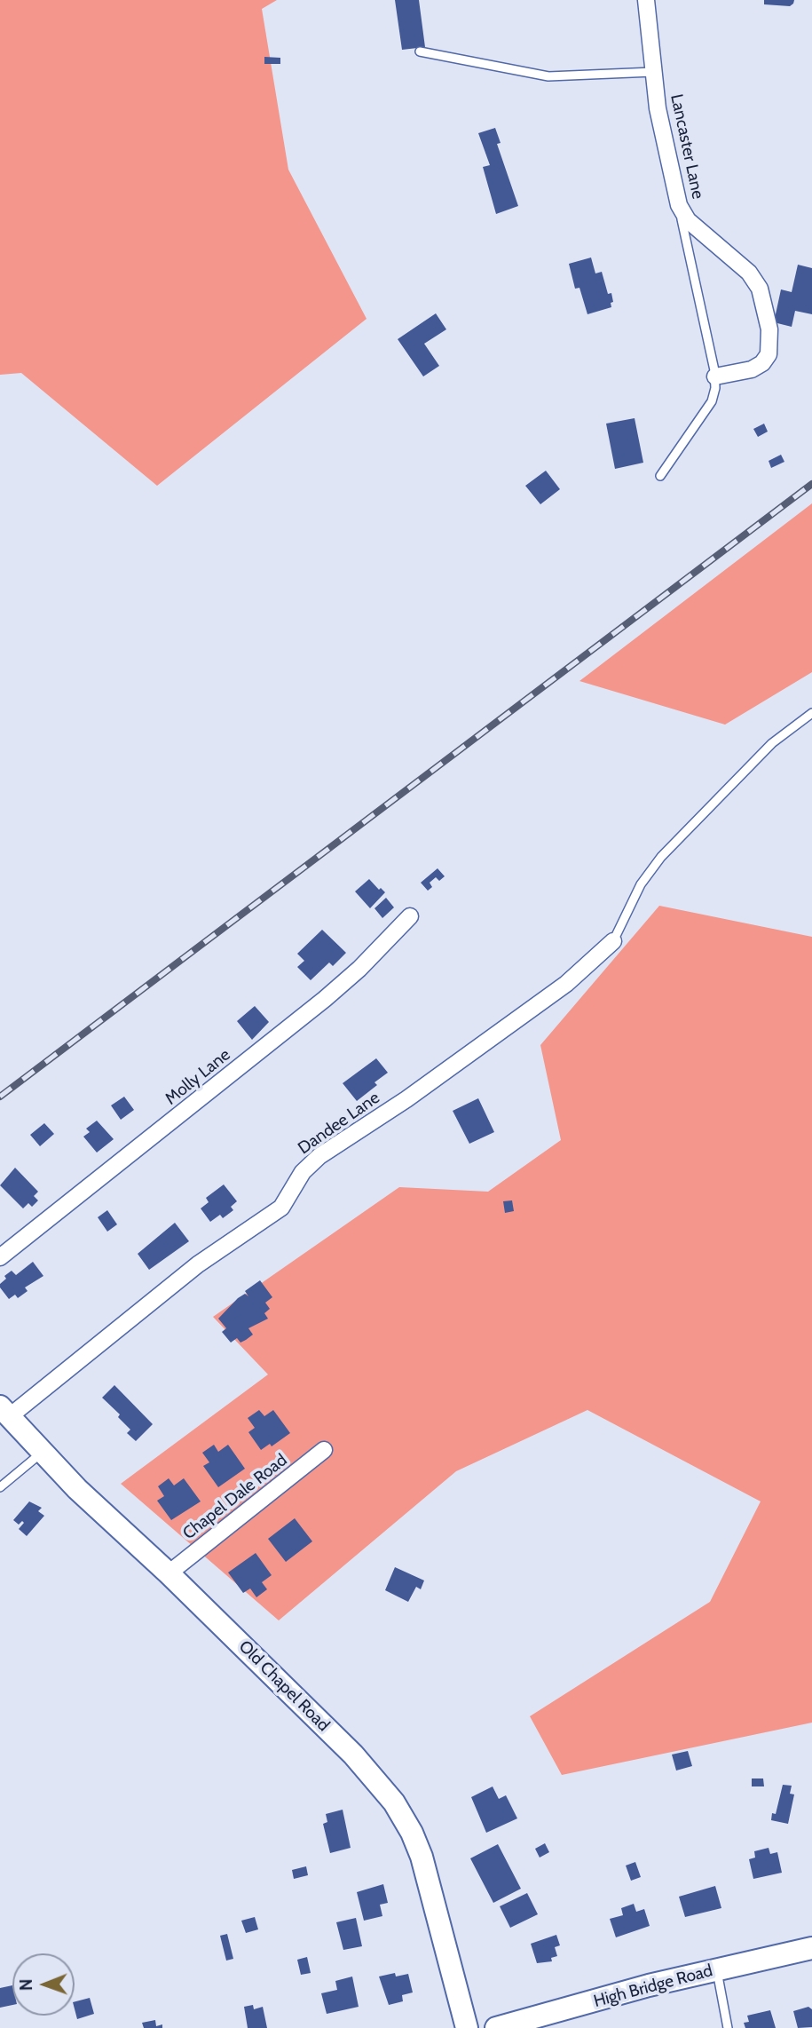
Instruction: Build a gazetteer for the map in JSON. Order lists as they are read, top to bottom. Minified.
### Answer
{"streets":{"street":["Lancaster Lane","Molly Lane","Dandee Lane","Chapel Dale Road","Old Chapel Road","High Bridge Road"]},"crossings":[["Dandee Lane","Old Chapel Road"],["Chapel Dale Road","Old Chapel Road"]],"north":"left"}
